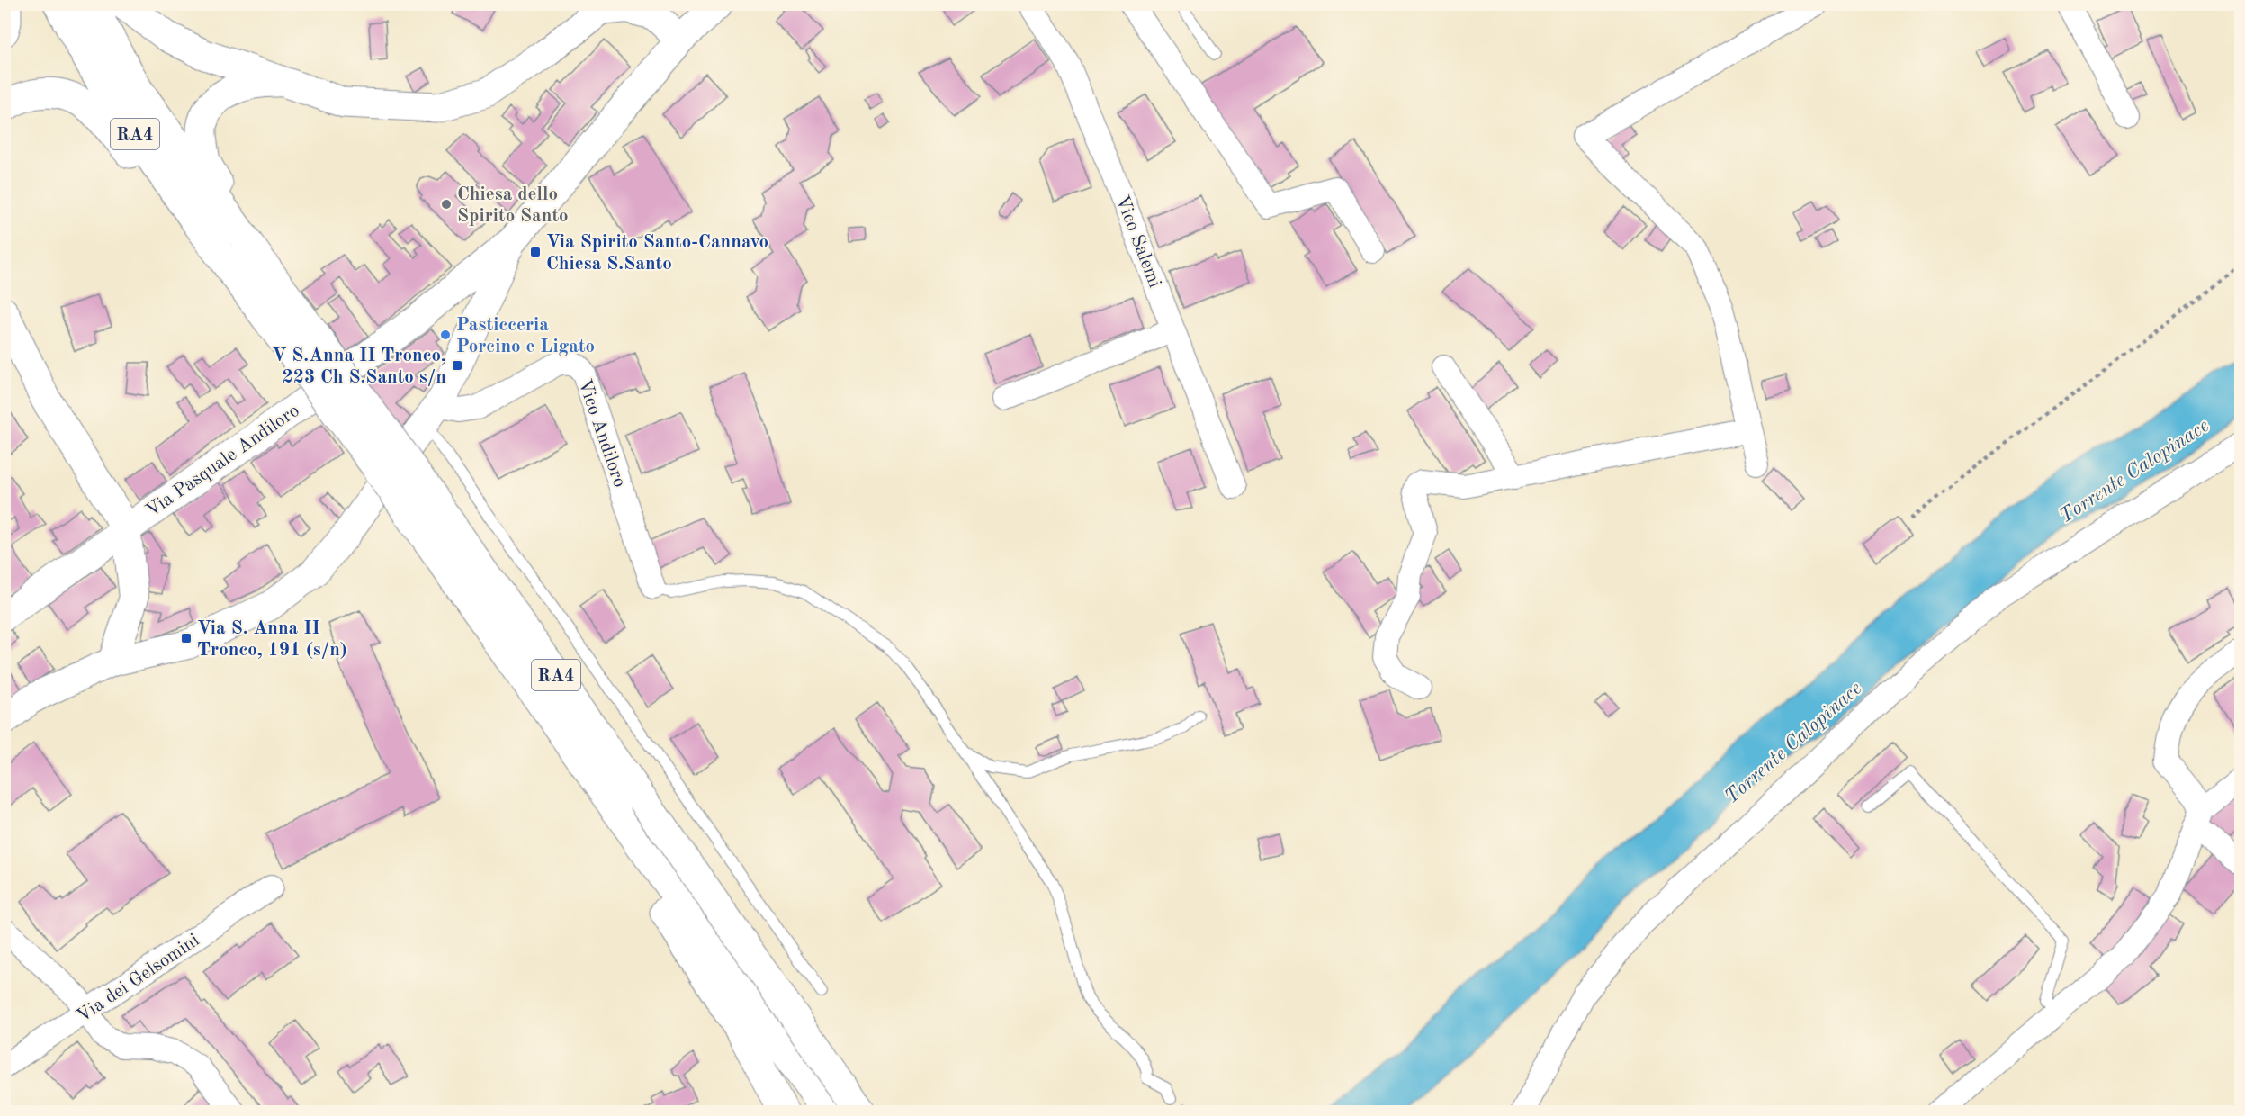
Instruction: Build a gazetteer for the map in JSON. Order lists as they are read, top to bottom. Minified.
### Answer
{"streets":{"highway":["RA4"],"street":["Vico Salemi","Vico Andiloro","Via Pasquale Andiloro","Via dei Gelsomini"]},"water":["Torrente Calopinace"],"places":{"other":["Chiesa dello Spirito Santo","Pasticceria Porcino e Ligato"],"transit":["Via Spirito Santo-Cannavo Chiesa S.Santo","V S.Anna II Tronco, 223 Ch S.Santo s/n","Via S. Anna II Tronco, 191 (s/n)"]}}
